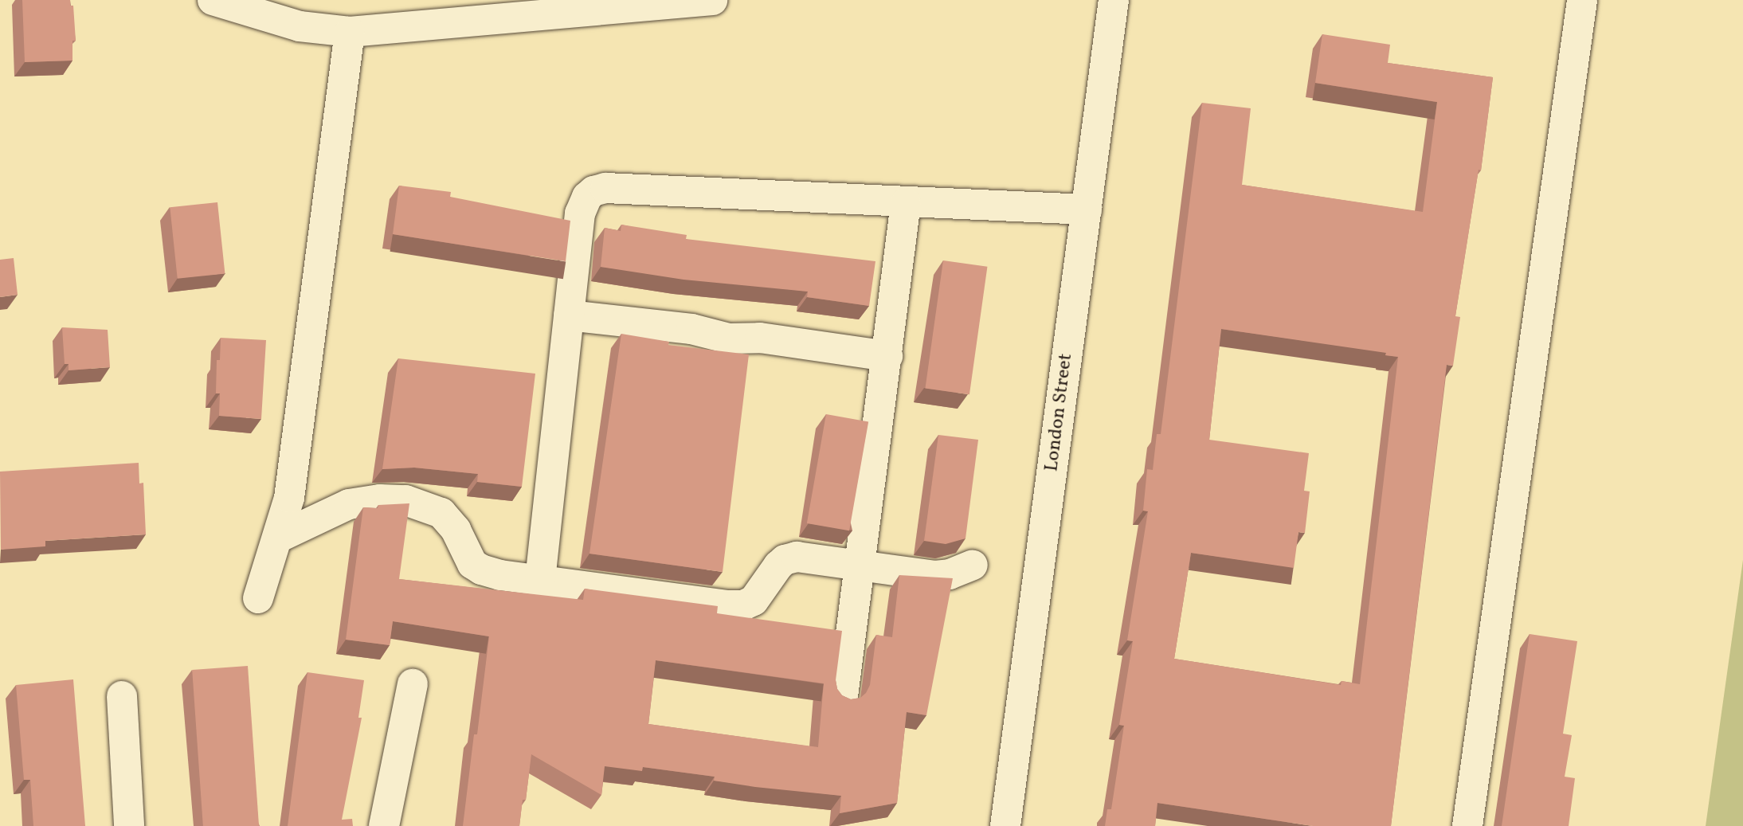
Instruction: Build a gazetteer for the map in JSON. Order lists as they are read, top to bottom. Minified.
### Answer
{"streets":{"street":["London Street"]}}
